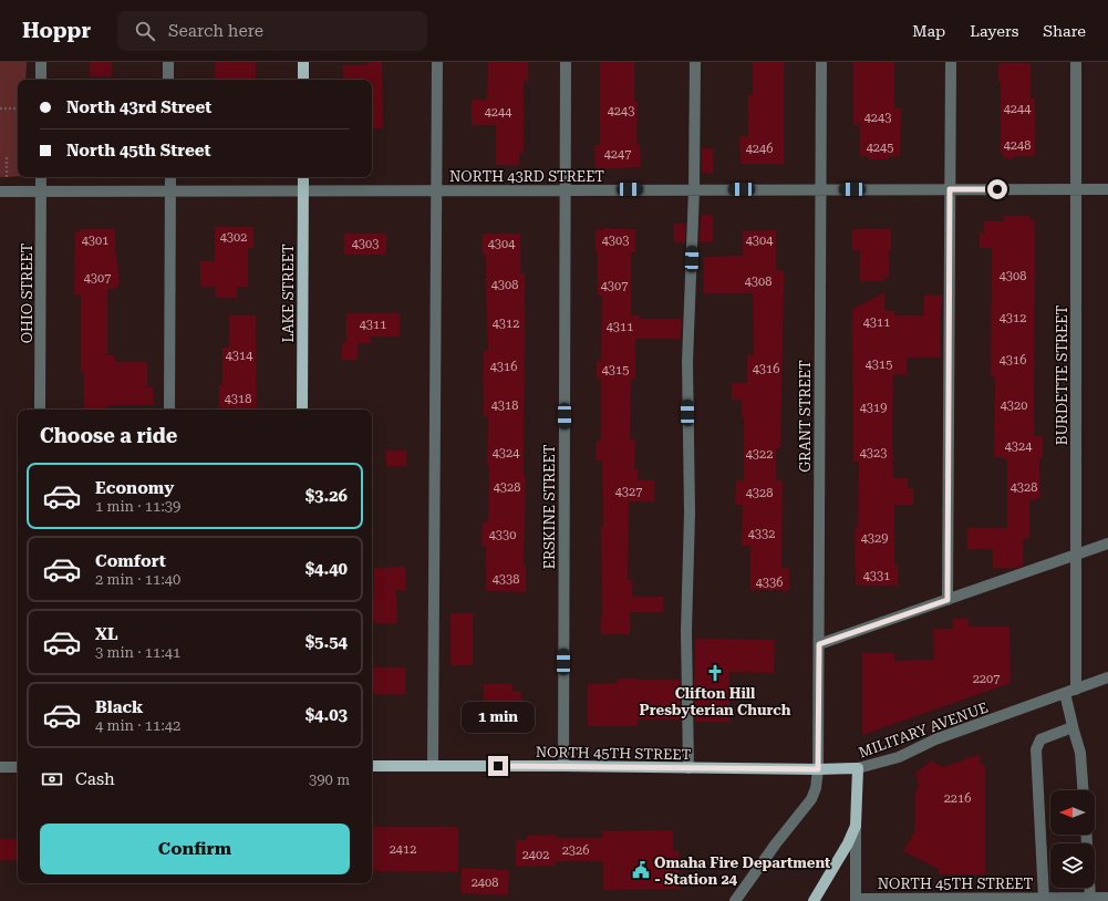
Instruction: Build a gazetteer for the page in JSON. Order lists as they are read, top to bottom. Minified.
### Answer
{"streets":{"main road":["LAKE STREET","MILITARY AVENUE","NORTH 45TH STREET"],"street":["NORTH 43RD STREET","OHIO STREET","BURDETTE STREET","GRANT STREET","ERSKINE STREET"]},"crossings":[["NORTH 43RD STREET","OHIO STREET"],["NORTH 43RD STREET","LAKE STREET"],["NORTH 43RD STREET","BURDETTE STREET"],["NORTH 43RD STREET","GRANT STREET"],["NORTH 43RD STREET","ERSKINE STREET"],["BURDETTE STREET","MILITARY AVENUE"],["GRANT STREET","NORTH 45TH STREET"],["ERSKINE STREET","NORTH 45TH STREET"],["MILITARY AVENUE","NORTH 45TH STREET"]],"places":{"church":["Clifton Hill Presbyterian Church"],"public building":["Omaha Fire Department - Station 24"]},"house_numbers":["4244","4243","4244","4243","4248","4245","4246","4247","4302","4301","4303","4304","4303","4304","4308","4307","4308","4308","4307","4312","4311","4312","4311","4311","4314","4316","4315","4316","4316","4315","4318","4318","4320","4319","4324","4324","4323","4322","4328","4328","4327","4328","4332","4330","4329","4331","4338","4336","2207","2216","2412","2326","2402","2408"],"north":"left","page":{"header":"Hoppr","search":"Search here","nav":["Map","Layers","Share"],"banner":["North 43rd Street","North 45th Street"],"heading":"Choose a ride","list":[{"name":"Economy","note":"1 min · 11:39","value":"$3.26"},{"name":"Comfort","note":"2 min · 11:40","value":"$4.40"},{"name":"XL","note":"3 min · 11:41","value":"$5.54"},{"name":"Black","note":"4 min · 11:42","value":"$4.03"}],"bubble":"1 min","pay":["Cash","390 m"],"buttons":"Confirm"}}
